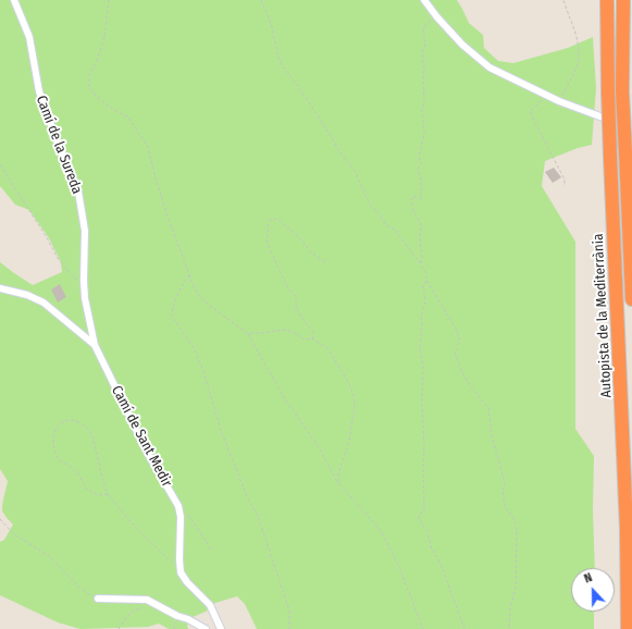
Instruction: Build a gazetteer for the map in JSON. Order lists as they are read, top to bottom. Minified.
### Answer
{"streets":{"highway":["Autopista de la Mediterrània"],"street":["Camí de la Sureda","Camí de Sant Medir"]},"crossings":[["Camí de la Sureda","Camí de Sant Medir"]],"north":"top"}
